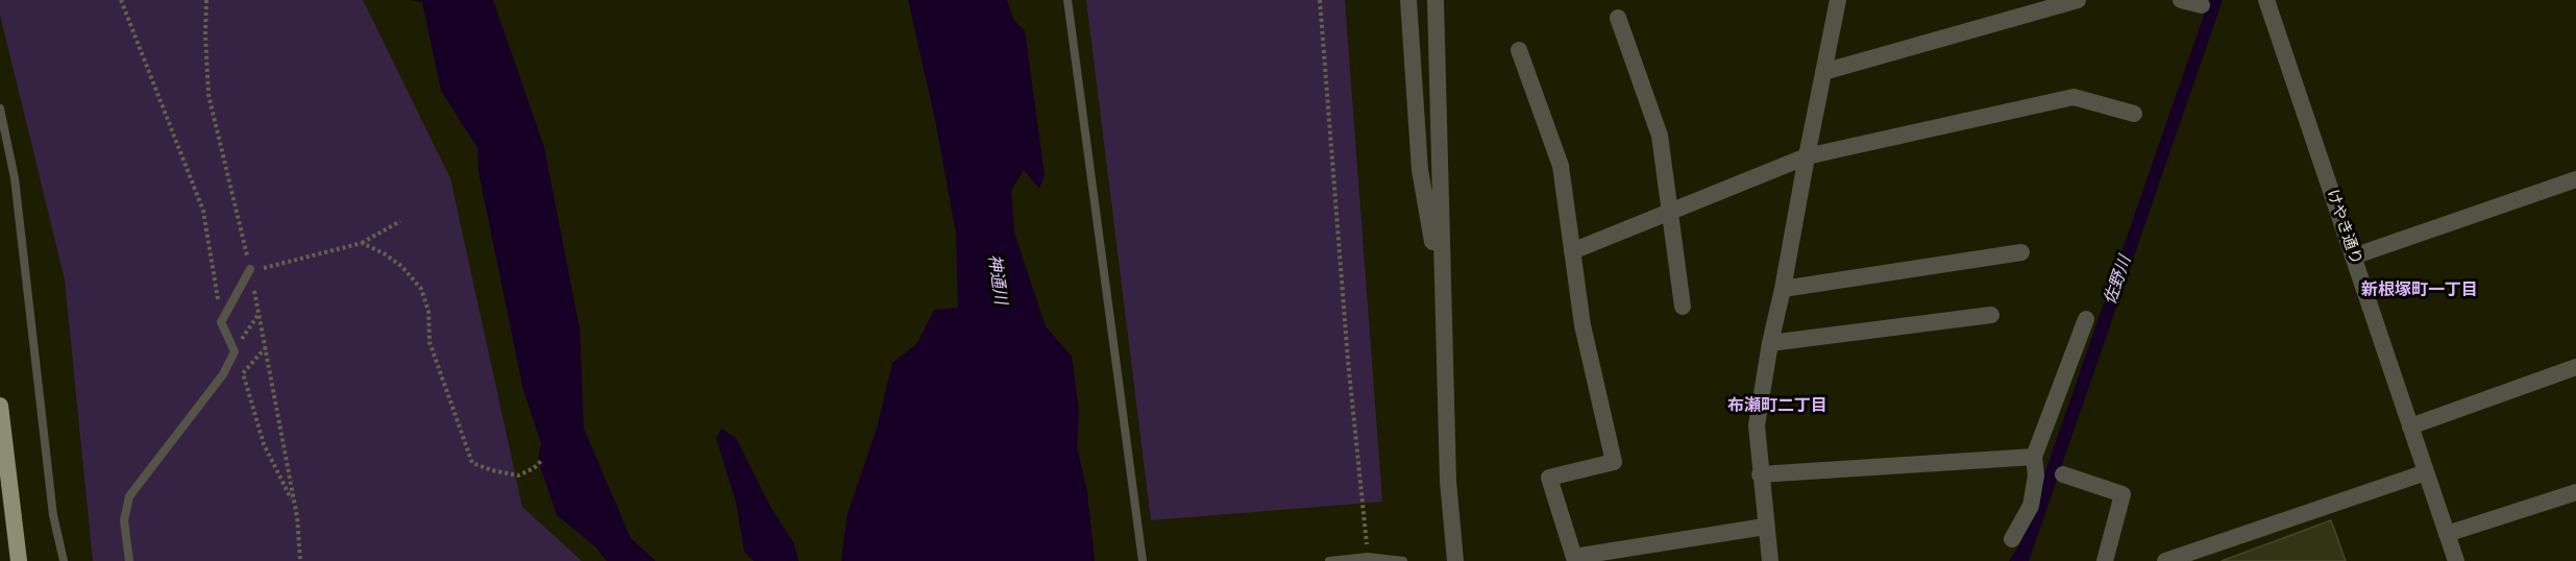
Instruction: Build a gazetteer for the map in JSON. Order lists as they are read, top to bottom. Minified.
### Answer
{"streets":{"street":["けやき通り"]},"districts":["新根塚町一丁目","布瀬町二丁目"],"water":["神通川","佐野川"]}
